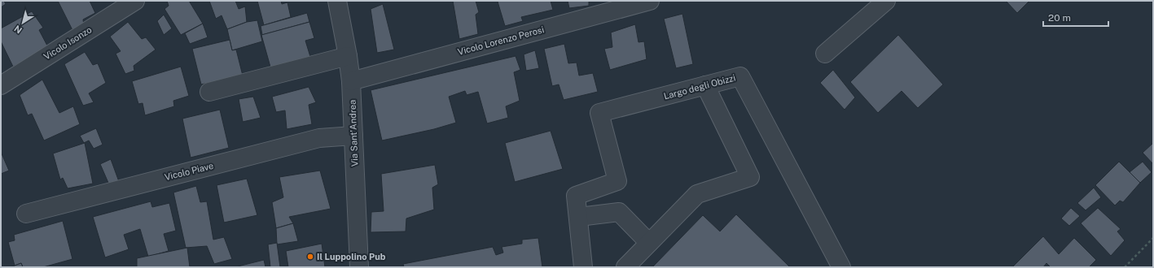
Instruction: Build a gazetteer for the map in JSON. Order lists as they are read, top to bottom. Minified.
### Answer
{"streets":{"street":["Vicolo Lorenzo Perosi","Vicolo Isonzo","Largo degli Obizzi","Via Sant'Andrea","Vicolo Piave"]},"crossings":[["Vicolo Lorenzo Perosi","Via Sant'Andrea"],["Via Sant'Andrea","Vicolo Piave"]],"places":["Il Luppolino Pub"],"scale_bar":"20 m","north":"bottom left"}
